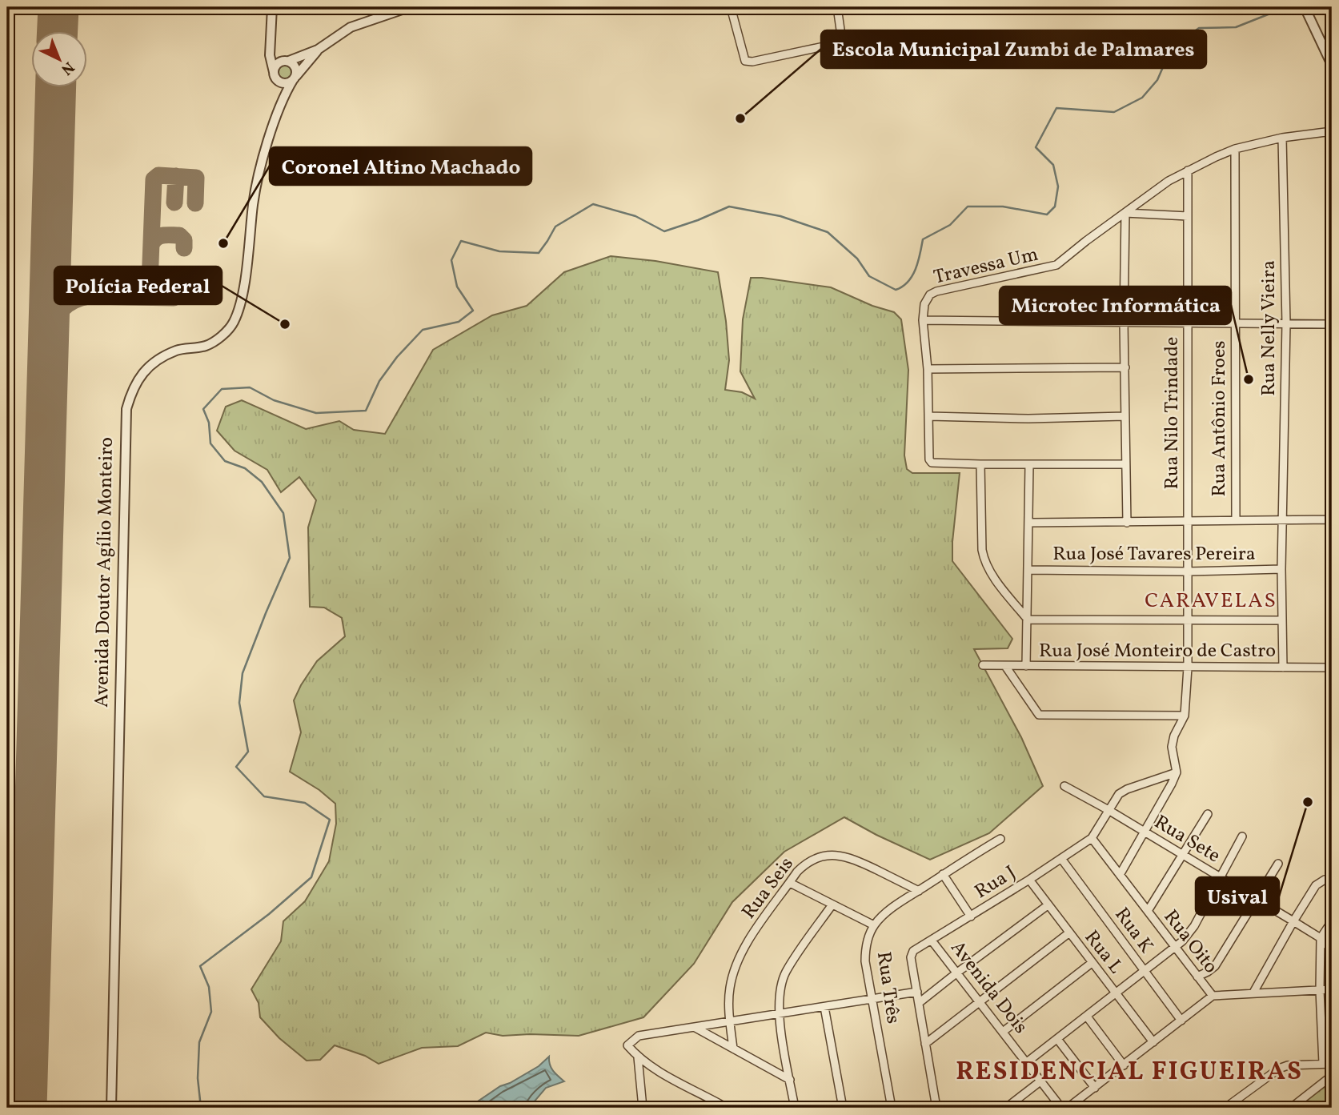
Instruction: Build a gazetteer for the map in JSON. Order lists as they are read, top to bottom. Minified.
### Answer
{"streets":{"street":["Travessa Um","Rua Nelly Vieira","Rua Nilo Trindade","Rua Antônio Froes","Rua José Tavares Pereira","Avenida Doutor Agílio Monteiro","Rua José Monteiro de Castro","Rua Sete","Rua J","Rua Seis","Rua K","Rua Oito","Rua L","Rua Três","Avenida Dois"]},"crossings":[["Travessa Um","Rua Nelly Vieira"],["Travessa Um","Rua Nilo Trindade"],["Travessa Um","Rua Antônio Froes"],["Rua Nelly Vieira","Rua José Tavares Pereira"],["Rua Nelly Vieira","Rua José Monteiro de Castro"],["Rua Nilo Trindade","Rua José Tavares Pereira"],["Rua Nilo Trindade","Rua José Monteiro de Castro"],["Rua J","Rua K"],["Rua J","Rua Oito"],["Rua J","Rua L"],["Rua J","Avenida Dois"],["Rua Seis","Rua Três"]],"districts":["CARAVELAS","RESIDENCIAL FIGUEIRAS"],"places":["Escola Municipal Zumbi de Palmares","Coronel Altino Machado","Polícia Federal","Microtec Informática","Usival"],"north":"bottom right"}
